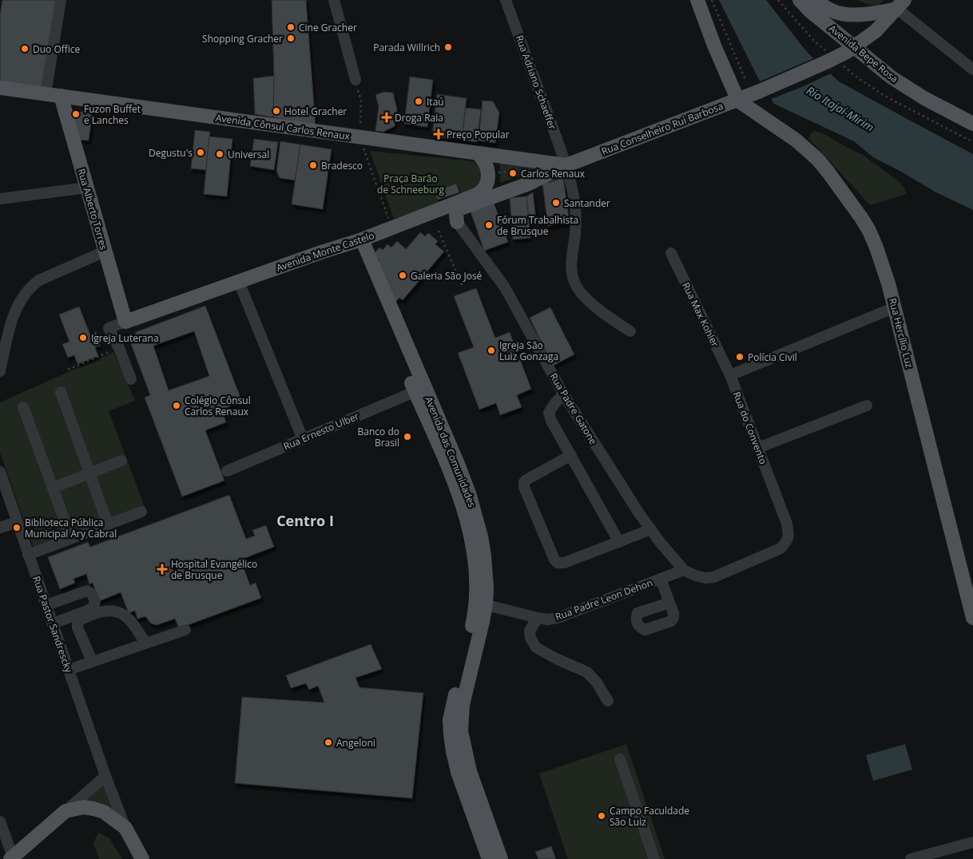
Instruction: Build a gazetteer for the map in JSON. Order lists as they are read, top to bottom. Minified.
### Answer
{"streets":{"main road":["Avenida Bepe Rosa","Avenida Cônsul Carlos Renaux","Rua Conselheiro Rui Barbosa","Rua Alberto Torres","Avenida Monte Castelo","Rua Hercílio Luz","Avenida das Comunidades"],"street":["Rua Adriano Schaeffer","Rua Max Kohler","Rua Padre Gatone","Rua do Convento","Rua Ernesto Ulber","Rua Padre Leon Dehon","Rua Pastor Sandrescky"]},"crossings":[["Rua Adriano Schaeffer","Avenida Cônsul Carlos Renaux"],["Rua Adriano Schaeffer","Rua Conselheiro Rui Barbosa"],["Avenida Cônsul Carlos Renaux","Rua Conselheiro Rui Barbosa"],["Avenida Cônsul Carlos Renaux","Rua Alberto Torres"],["Rua Conselheiro Rui Barbosa","Rua Hercílio Luz"],["Rua Alberto Torres","Avenida Monte Castelo"],["Avenida Monte Castelo","Avenida das Comunidades"],["Rua Max Kohler","Rua do Convento"],["Rua Padre Gatone","Rua do Convento"],["Rua Padre Gatone","Rua Padre Leon Dehon"],["Rua do Convento","Rua Padre Leon Dehon"],["Rua Ernesto Ulber","Avenida das Comunidades"],["Avenida das Comunidades","Rua Padre Leon Dehon"]],"districts":["Centro I"],"water":["Rio Itajaí-Mirim"],"parks":["Praça Barão de Schneeburg"],"places":{"other":["Cine Gracher","Shopping Gracher","Parada Willrich","Duo Office","Itaú","Hotel Gracher","Fuzon Buffet e Lanches","Degustu's","Universal","Bradesco","Carlos Renaux","Santander","Fórum Trabalhista de Brusque","Galeria São José","Igreja Luterana","Igreja São Luiz Gonzaga","Polícia Civil","Colégio Cônsul Carlos Renaux","Banco do Brasil","Biblioteca Pública Municipal Ary Cabral","Angeloni","Campo Faculdade São Luiz"],"health":["Droga Raia","Preço Popular","Hospital Evangélico de Brusque"]}}
